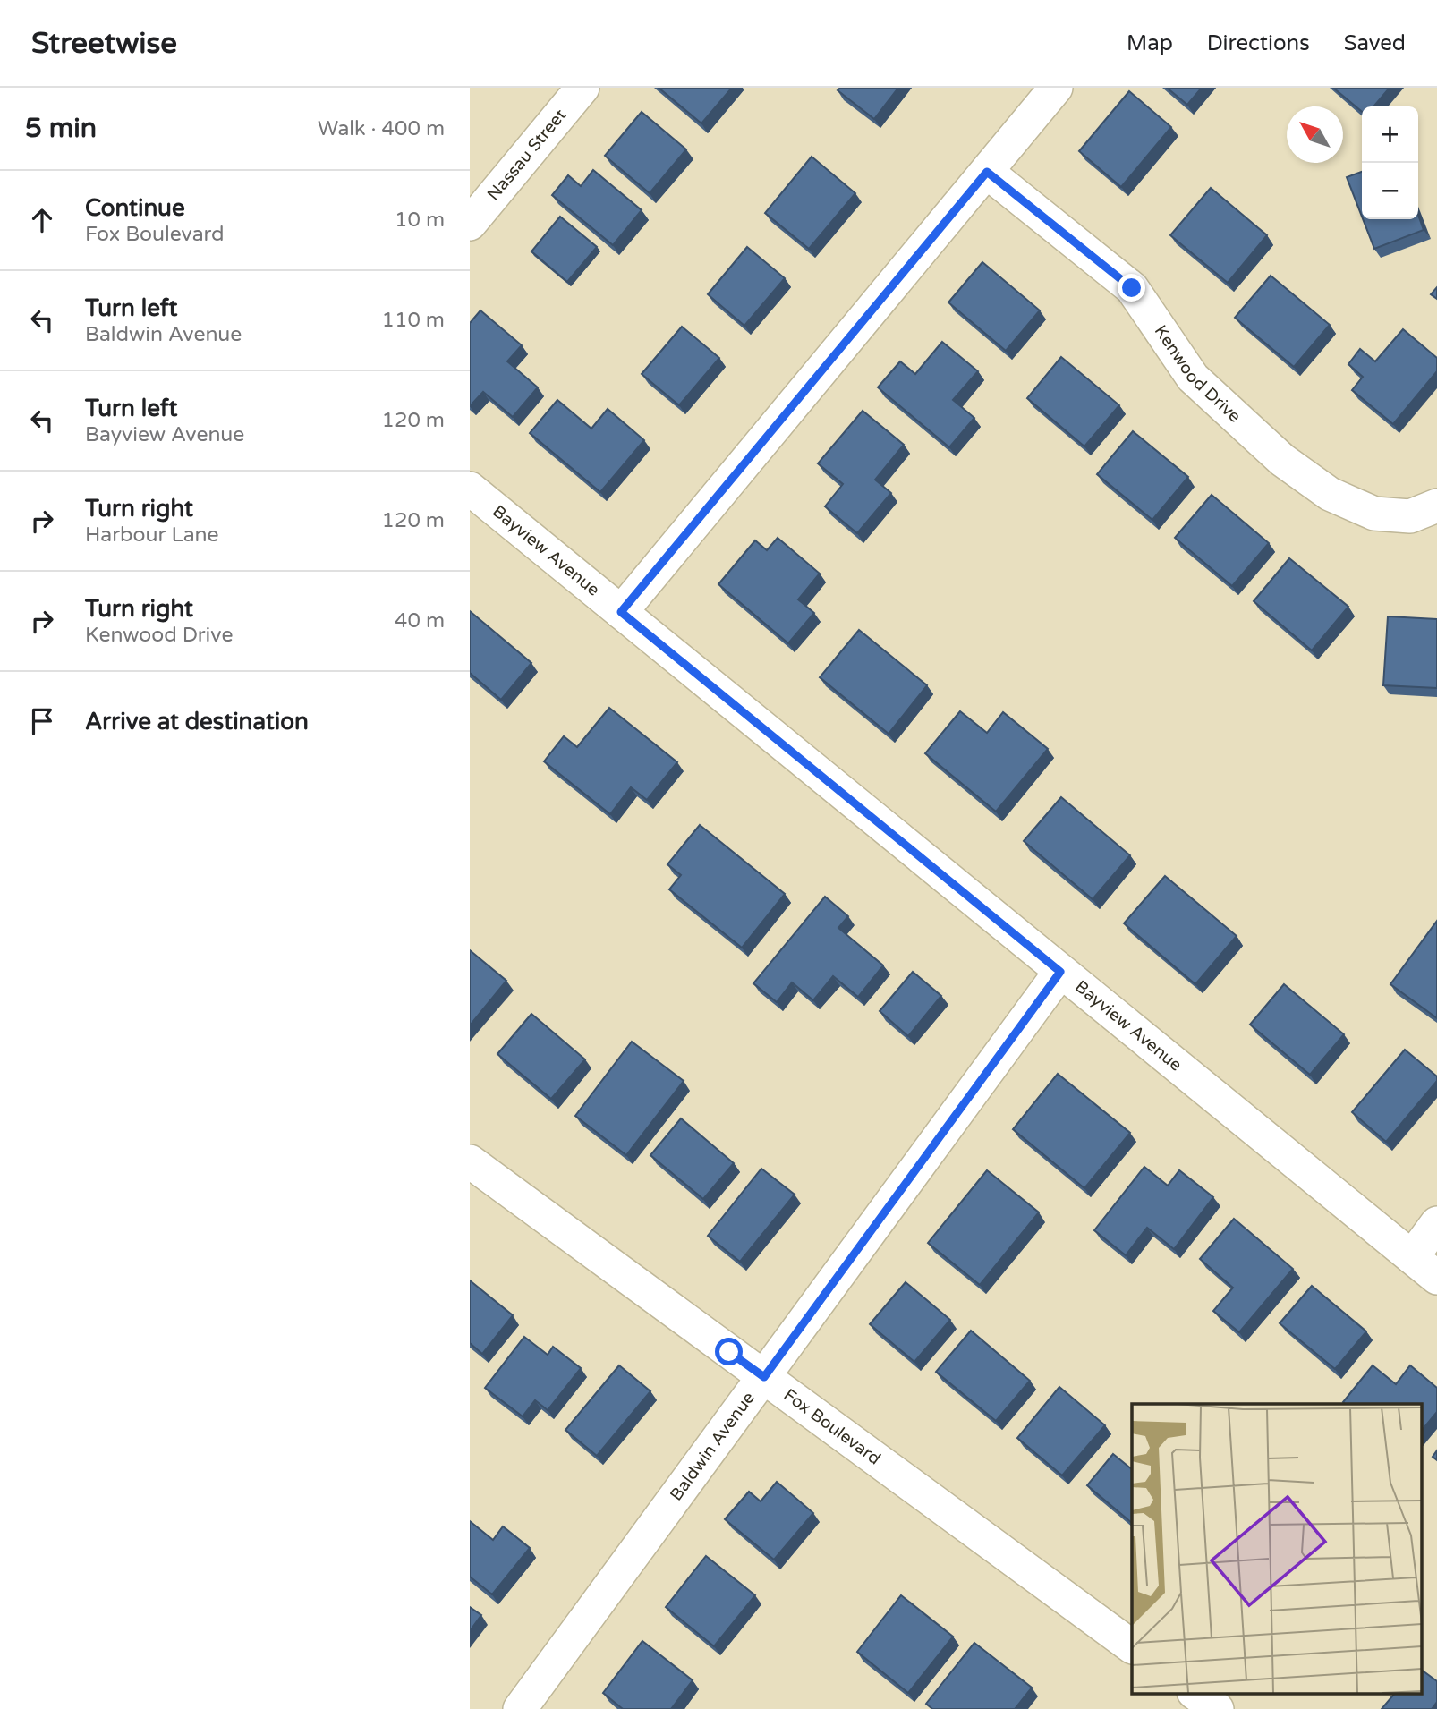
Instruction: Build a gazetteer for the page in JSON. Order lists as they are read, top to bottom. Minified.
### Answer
{"streets":{"street":["Nassau Street","Kenwood Drive","Bayview Avenue","Fox Boulevard","Baldwin Avenue"]},"crossings":[["Bayview Avenue","Baldwin Avenue"],["Fox Boulevard","Baldwin Avenue"]],"north":"top left","page":{"header":"Streetwise","nav":["Map","Directions","Saved"],"heading":["5 min","Walk · 400 m"],"map_buttons":["+","−"],"list":[["Continue","Fox Boulevard","10 m"],["Turn left","Baldwin Avenue","110 m"],["Turn left","Bayview Avenue","120 m"],["Turn right","Harbour Lane","120 m"],["Turn right","Kenwood Drive","40 m"],"Arrive at destination"]}}
